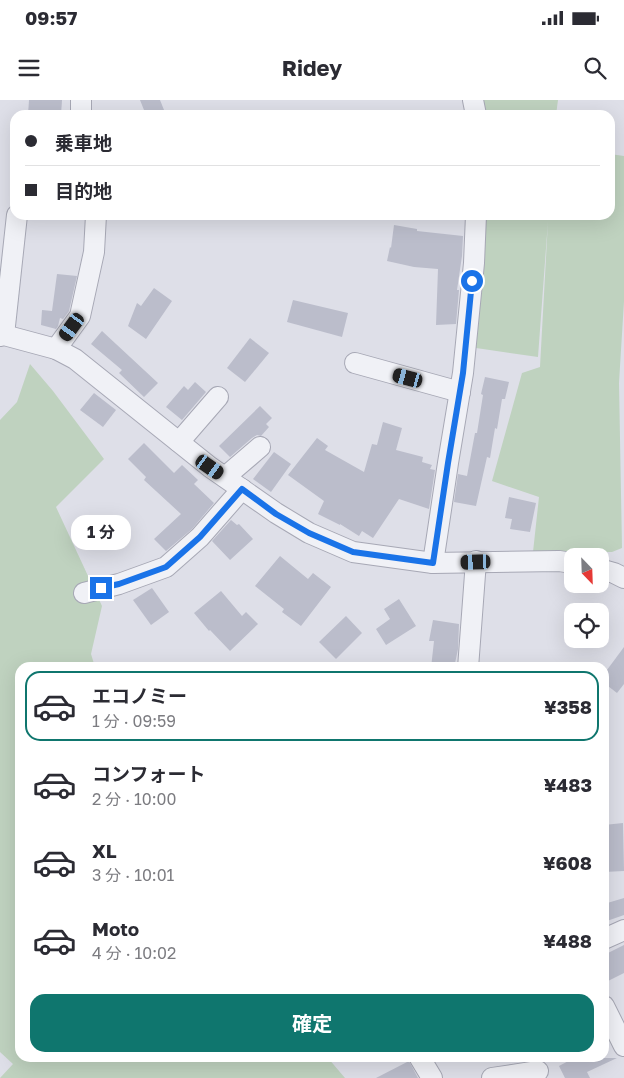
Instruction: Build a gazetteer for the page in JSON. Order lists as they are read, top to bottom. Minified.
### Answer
{"north":"bottom right","page":{"status":"09:57","header":"Ridey","banner":["乗車地","目的地"],"bubble":"1 分","list":[{"name":"エコノミー","note":"1 分 · 09:59","value":"¥358"},{"name":"コンフォート","note":"2 分 · 10:00","value":"¥483"},{"name":"XL","note":"3 分 · 10:01","value":"¥608"},{"name":"Moto","note":"4 分 · 10:02","value":"¥488"}],"buttons":"確定"}}
